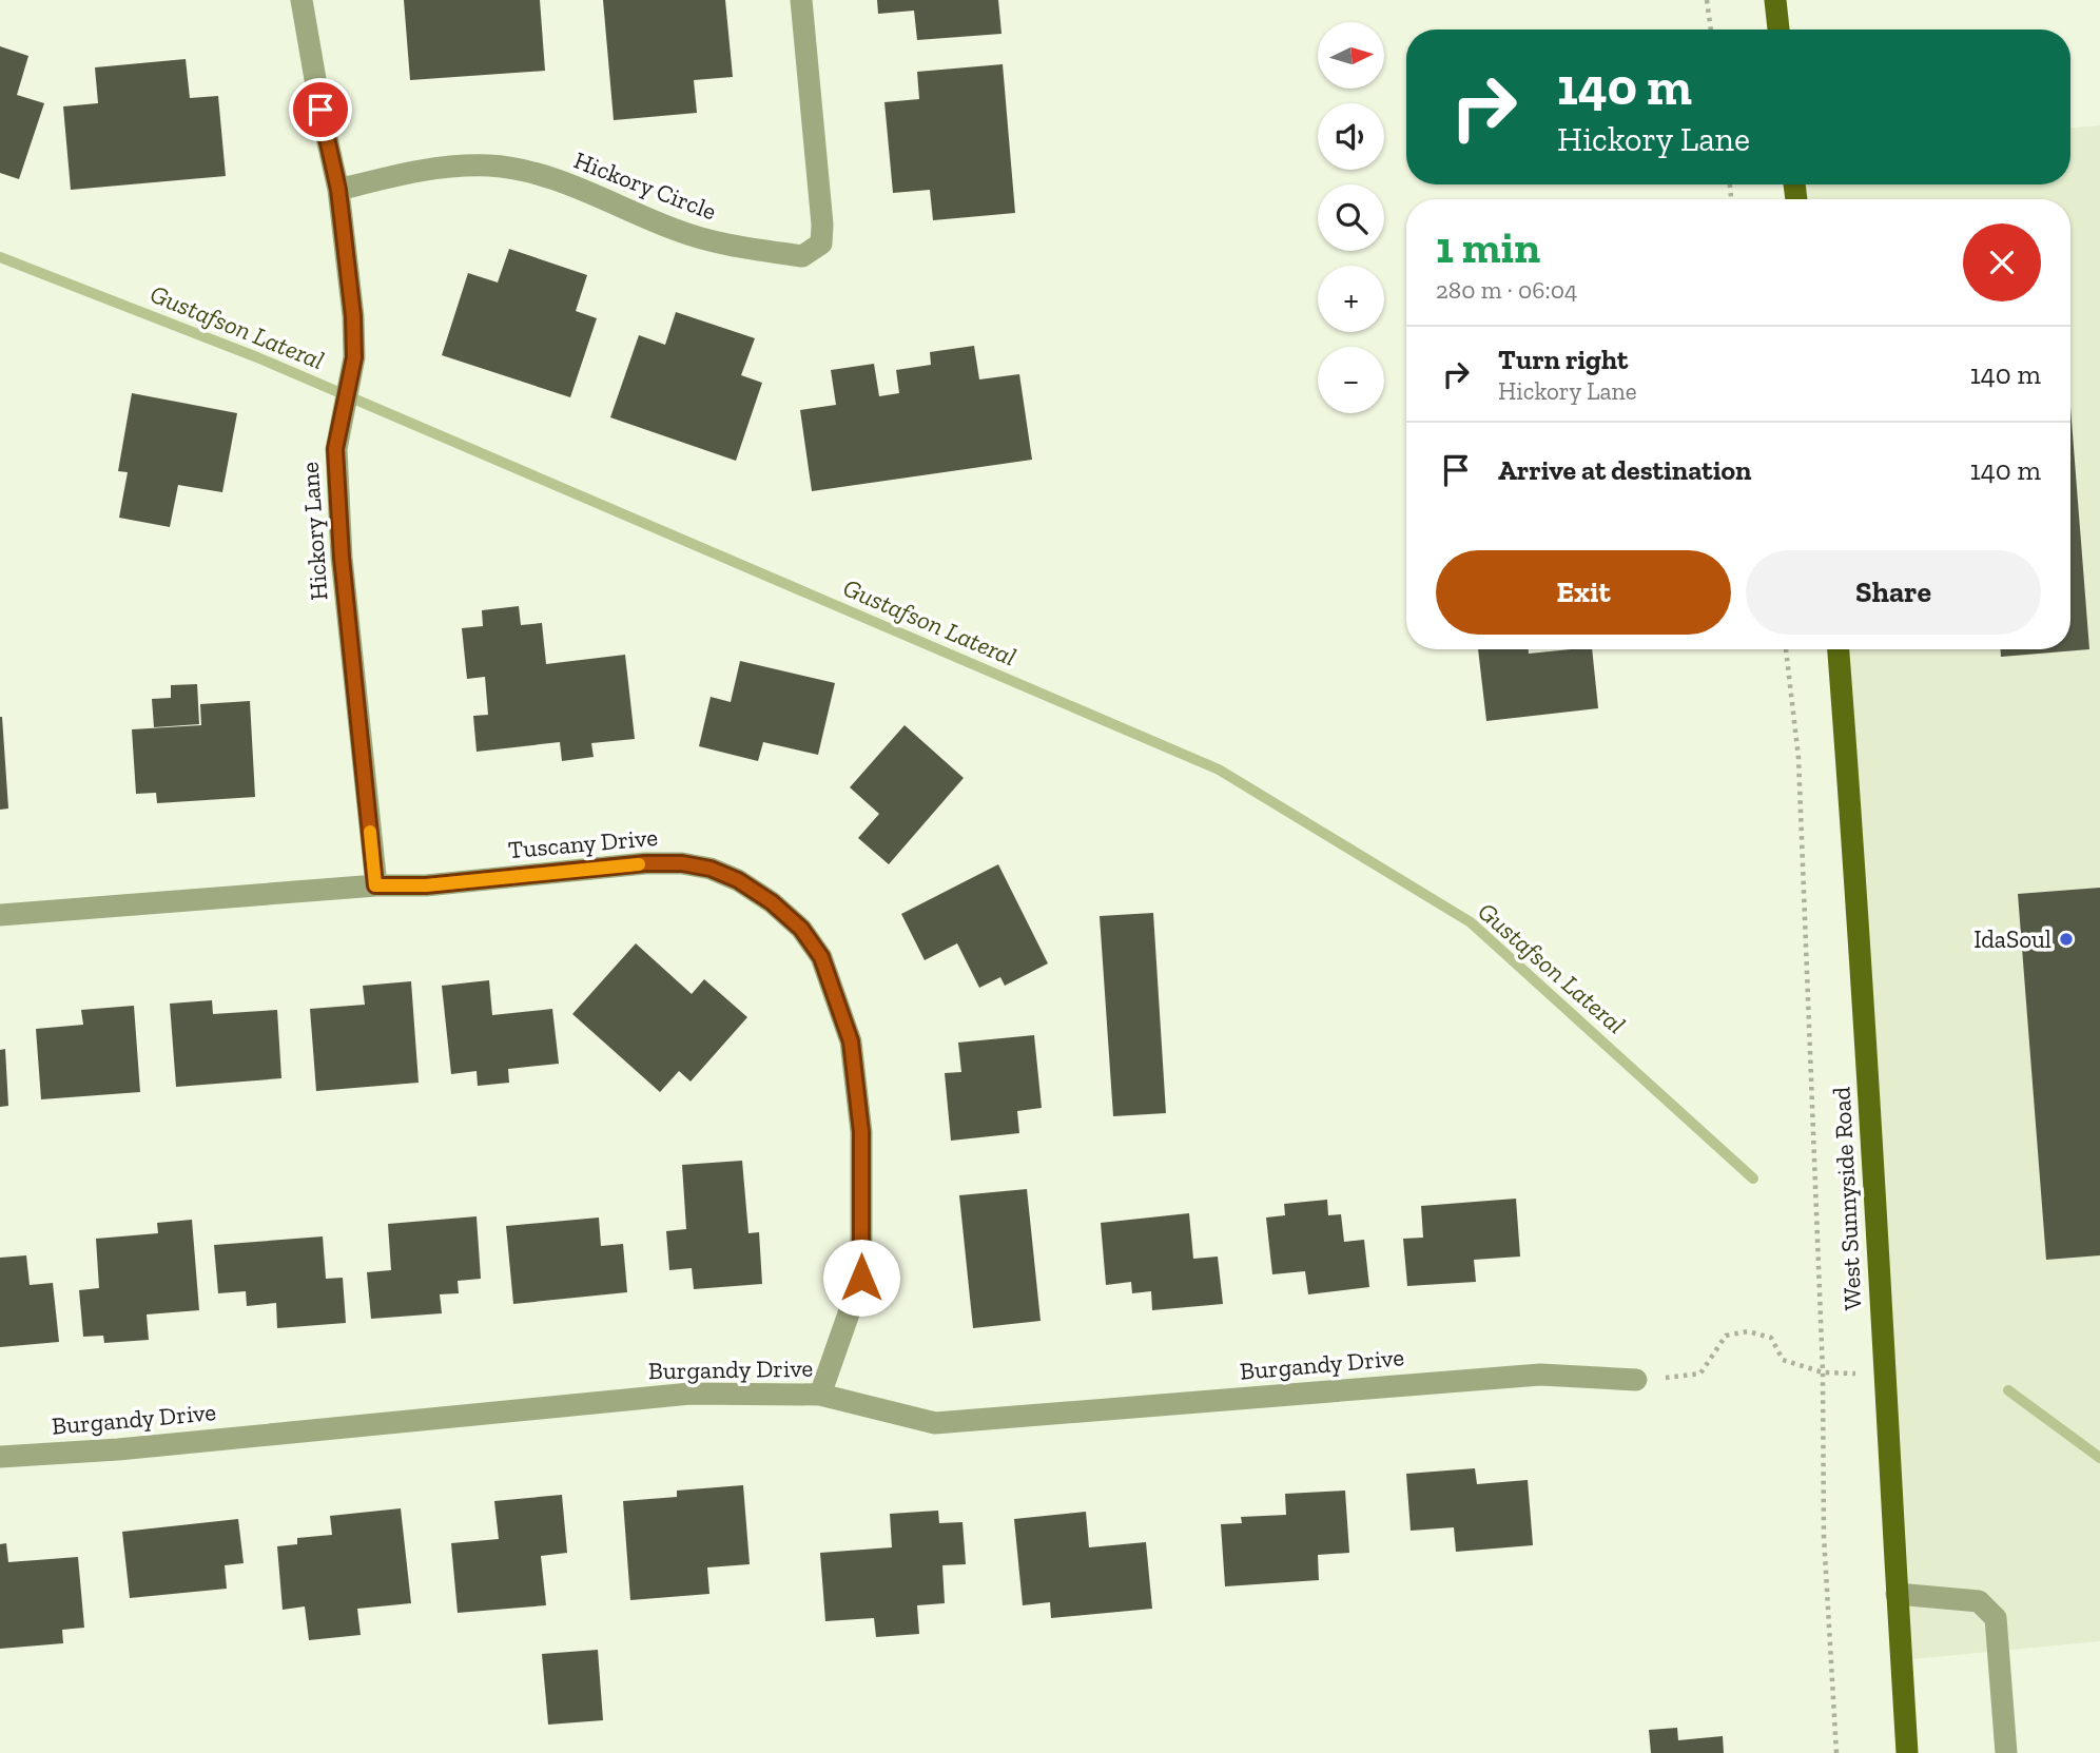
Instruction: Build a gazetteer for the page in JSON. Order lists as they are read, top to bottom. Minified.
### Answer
{"streets":{"main road":["West Sunnyside Road"],"street":["Hickory Circle","Hickory Lane","Tuscany Drive","Burgandy Drive"]},"crossings":[["Hickory Circle","Hickory Lane"],["Hickory Lane","Tuscany Drive"],["Tuscany Drive","Burgandy Drive"]],"water":["Gustafson Lateral"],"places":["IdaSoul"],"north":"right","page":{"map_buttons":["+","−"],"turn":["140 m","Hickory Lane"],"heading":["1 min","280 m · 06:04"],"list":[{"name":"Turn right","note":"Hickory Lane","value":"140 m"},{"name":"Arrive at destination","value":"140 m"}],"buttons":["Exit","Share"]}}
